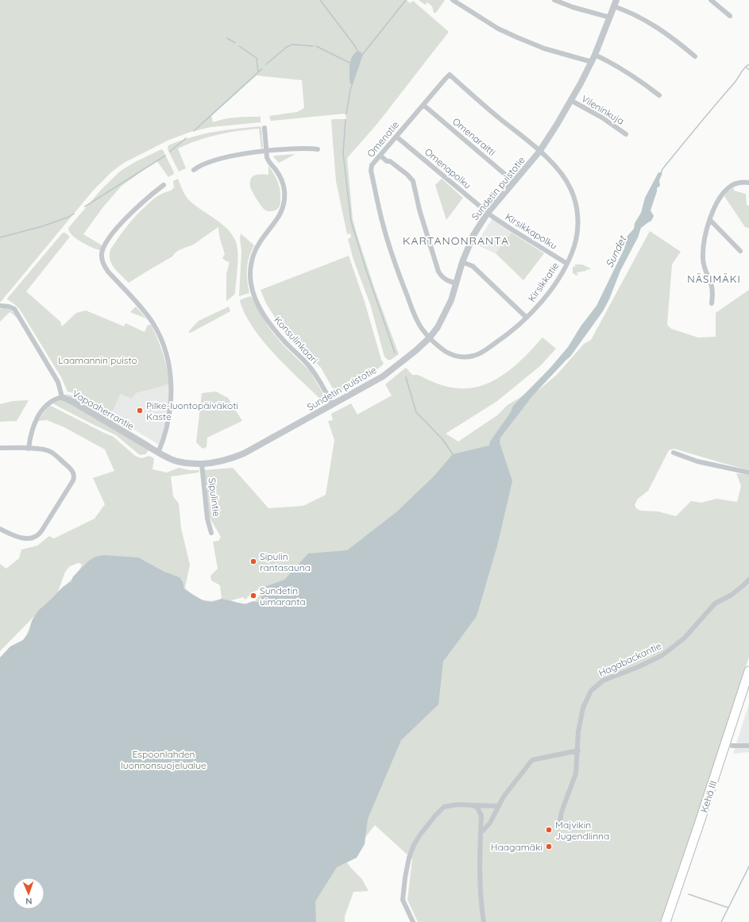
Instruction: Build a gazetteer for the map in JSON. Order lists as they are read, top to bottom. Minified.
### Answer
{"streets":{"highway":["Kehä III"],"street":["Vileninkuja","Omenaraitti","Omenatie","Omenapolku","Sundetin puistotie","Kirsikkapolku","Kirsikkatie","Konsulinkaari","Vapaaherrantie","Sipulintie","Hagabackantie"]},"crossings":[["Vileninkuja","Sundetin puistotie"],["Omenaraitti","Omenatie"],["Omenaraitti","Sundetin puistotie"],["Omenatie","Omenapolku"],["Omenatie","Sundetin puistotie"],["Omenatie","Kirsikkatie"],["Omenapolku","Sundetin puistotie"],["Omenapolku","Kirsikkapolku"],["Sundetin puistotie","Kirsikkapolku"],["Sundetin puistotie","Kirsikkatie"],["Sundetin puistotie","Konsulinkaari"],["Sundetin puistotie","Vapaaherrantie"],["Sundetin puistotie","Sipulintie"],["Kirsikkapolku","Kirsikkatie"]],"districts":["KARTANONRANTA","NÄSIMÄKI"],"water":["Sundet"],"parks":["Laamannin puisto","Espoonlahden luonnonsuojelualue"],"places":["Pilke-luontopäiväkoti Kaste","Sipulin rantasauna","Sundetin uimaranta","Majvikin Jugendlinna","Haagamäki"],"north":"bottom"}
